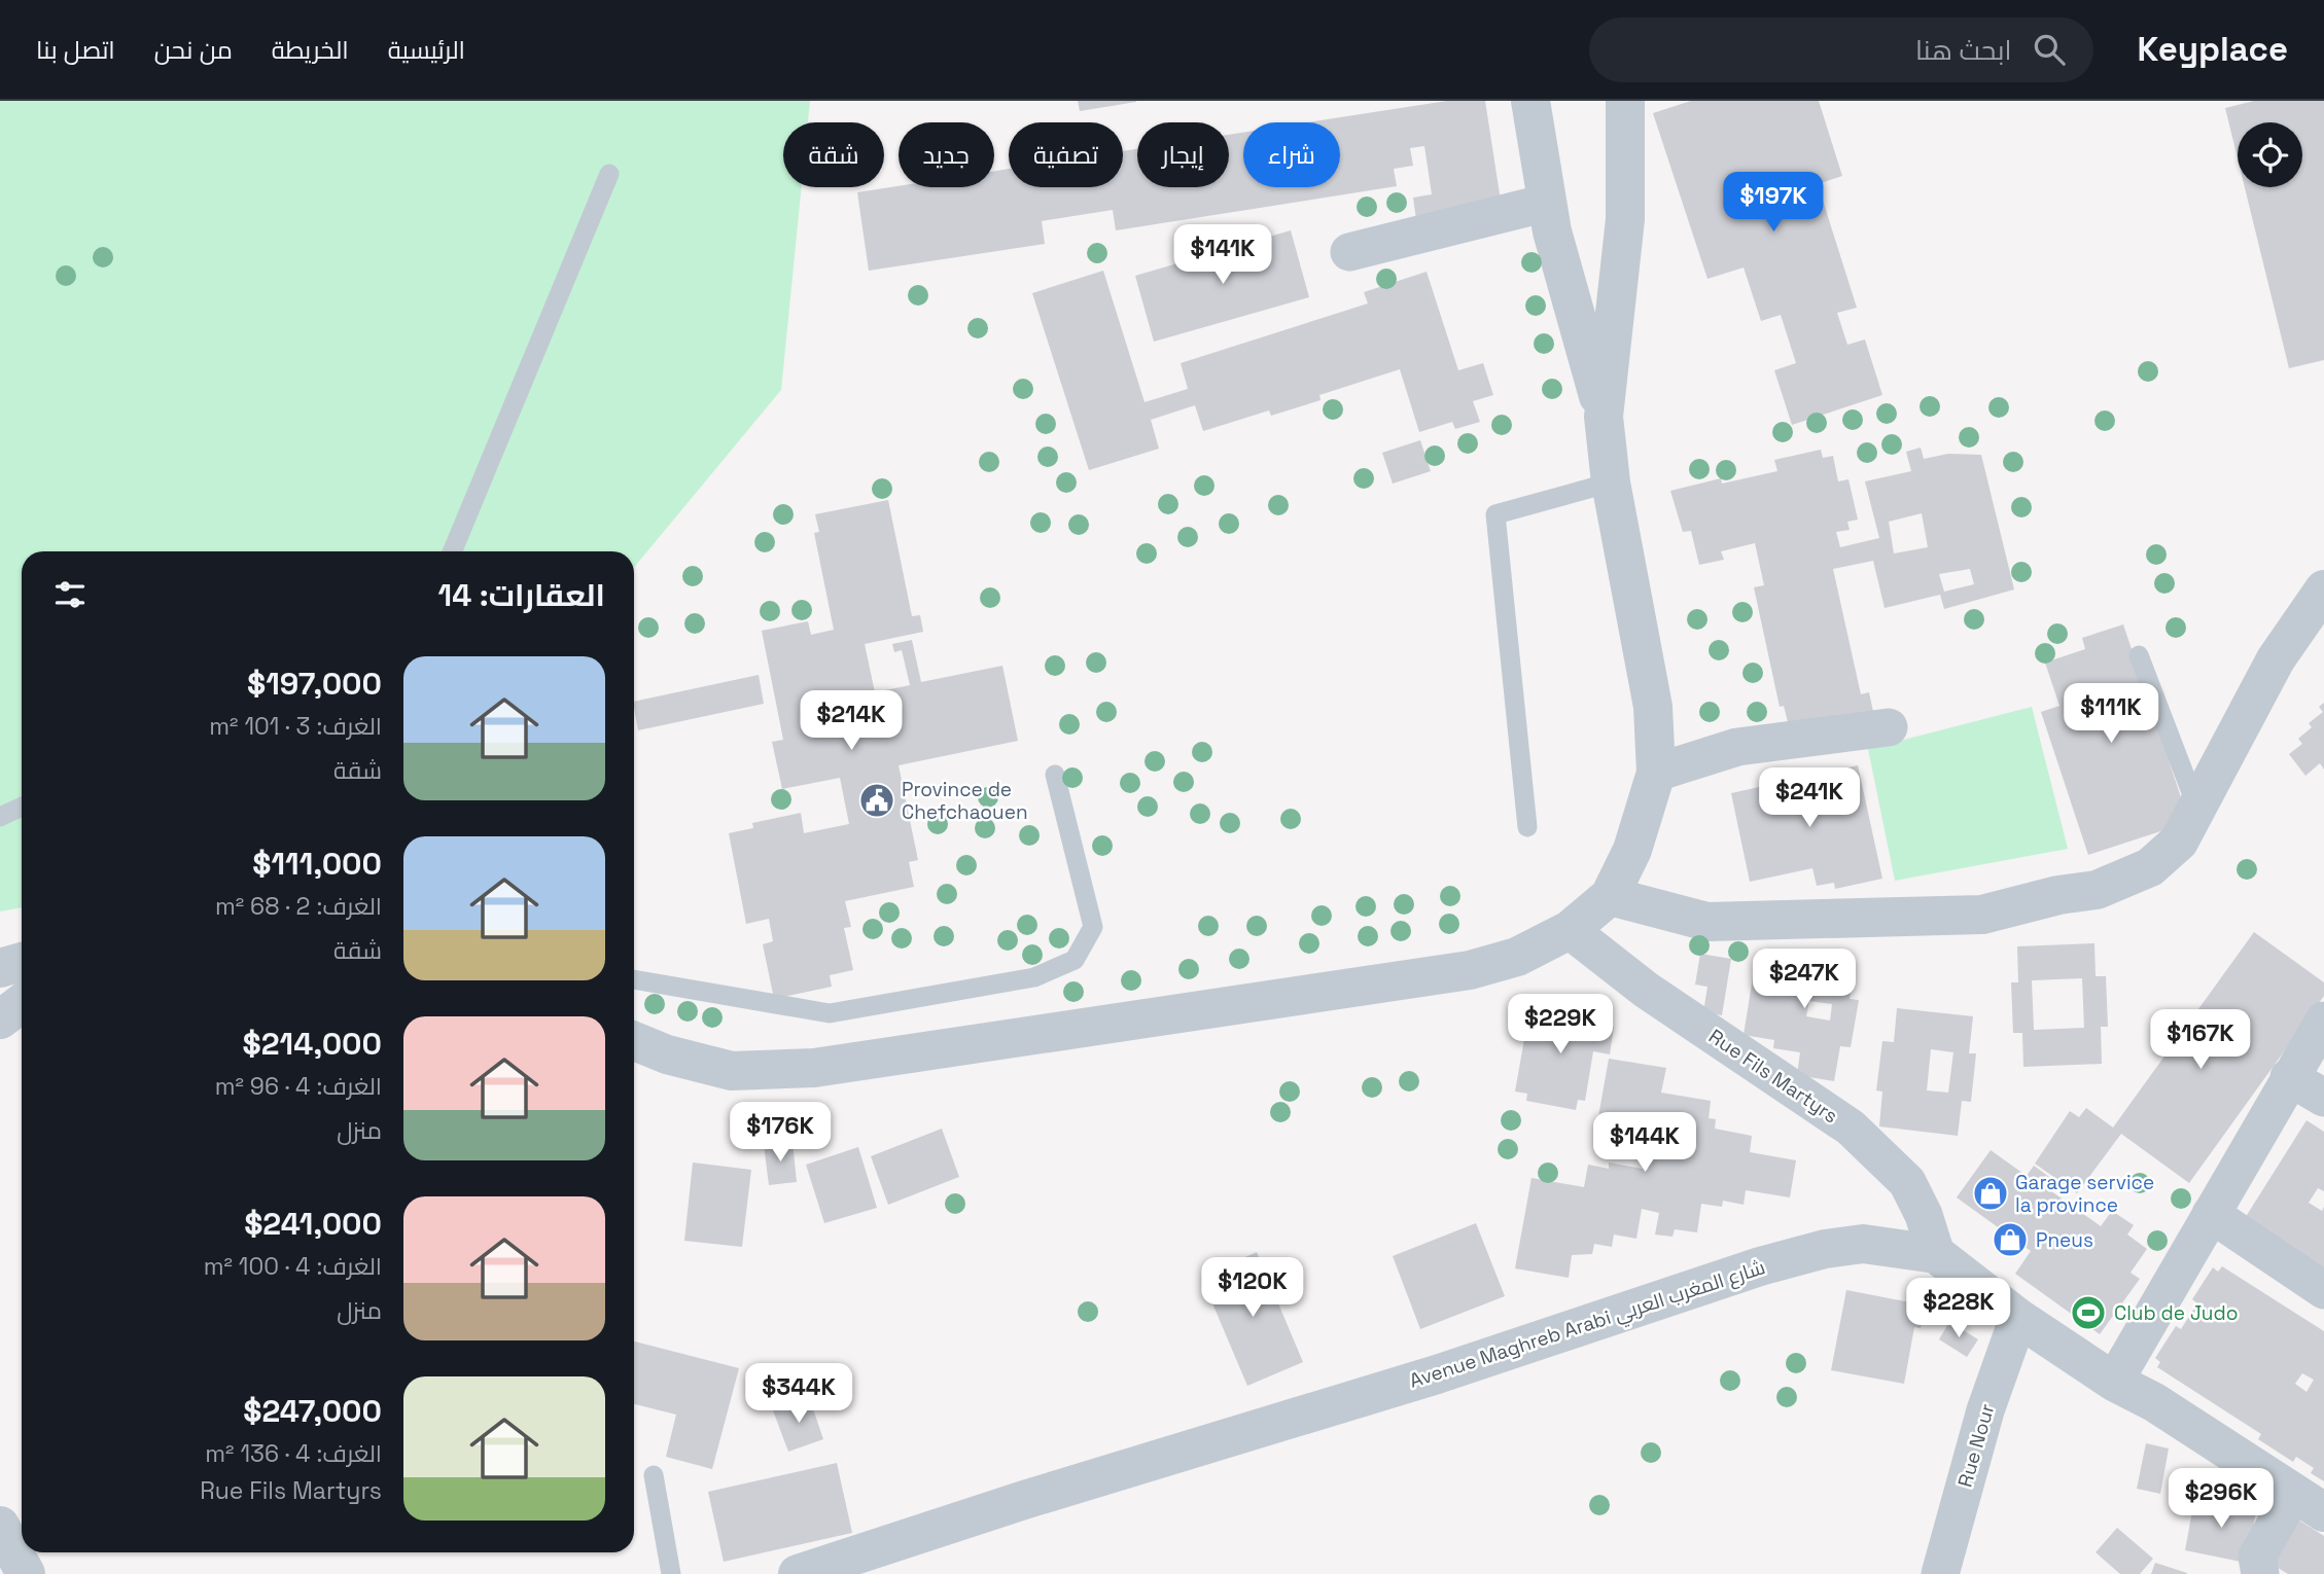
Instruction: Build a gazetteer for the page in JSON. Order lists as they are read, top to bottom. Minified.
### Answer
{"streets":{"street":["Rue Fils Martyrs","Avenue Maghreb Arabi شارع المغرب العربي","Rue Nour"]},"crossings":[["Rue Fils Martyrs","Avenue Maghreb Arabi شارع المغرب العربي"],["Avenue Maghreb Arabi شارع المغرب العربي","Rue Nour"]],"places":{"public building":["Province de Chefchaouen"],"shop":["Garage service la province","Pneus"],"sports":["Club de Judo"]},"page":{"header":"Keyplace","search":"ابحث هنا","nav":["الرئيسية","الخريطة","من نحن","اتصل بنا"],"chip":["شراء","إيجار","تصفية","جديد","شقة"],"price":["$197K","$141K","$111K","$214K","$241K","$247K","$229K","$167K","$176K","$144K","$120K","$228K","$344K","$296K"],"heading":"العقارات: 14","list":[{"name":"$197,000","note":"الغرف: 3 · 101 m² · شقة"},{"name":"$111,000","note":"الغرف: 2 · 68 m² · شقة"},{"name":"$214,000","note":"الغرف: 4 · 96 m² · منزل"},{"name":"$241,000","note":"الغرف: 4 · 100 m² · منزل"},{"name":"$247,000","note":"الغرف: 4 · 136 m² · Rue Fils Martyrs"}]}}
